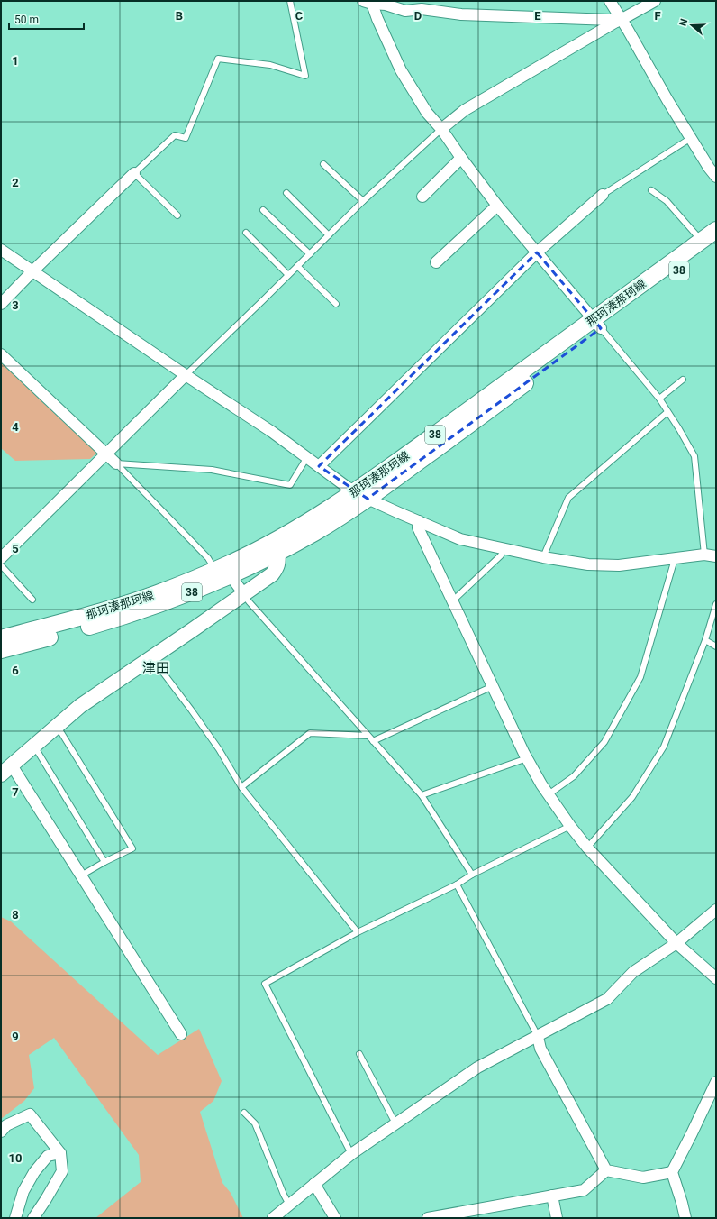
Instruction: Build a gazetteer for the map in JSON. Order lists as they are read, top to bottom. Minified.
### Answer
{"streets":{"main road":["38","那珂湊那珂線"]},"districts":["津田"],"scale_bar":"50 m","north":"left","grid":{"columns":["B","C","D","E","F"],"rows":["1","2","3","4","5","6","7","8","9","10"]}}
